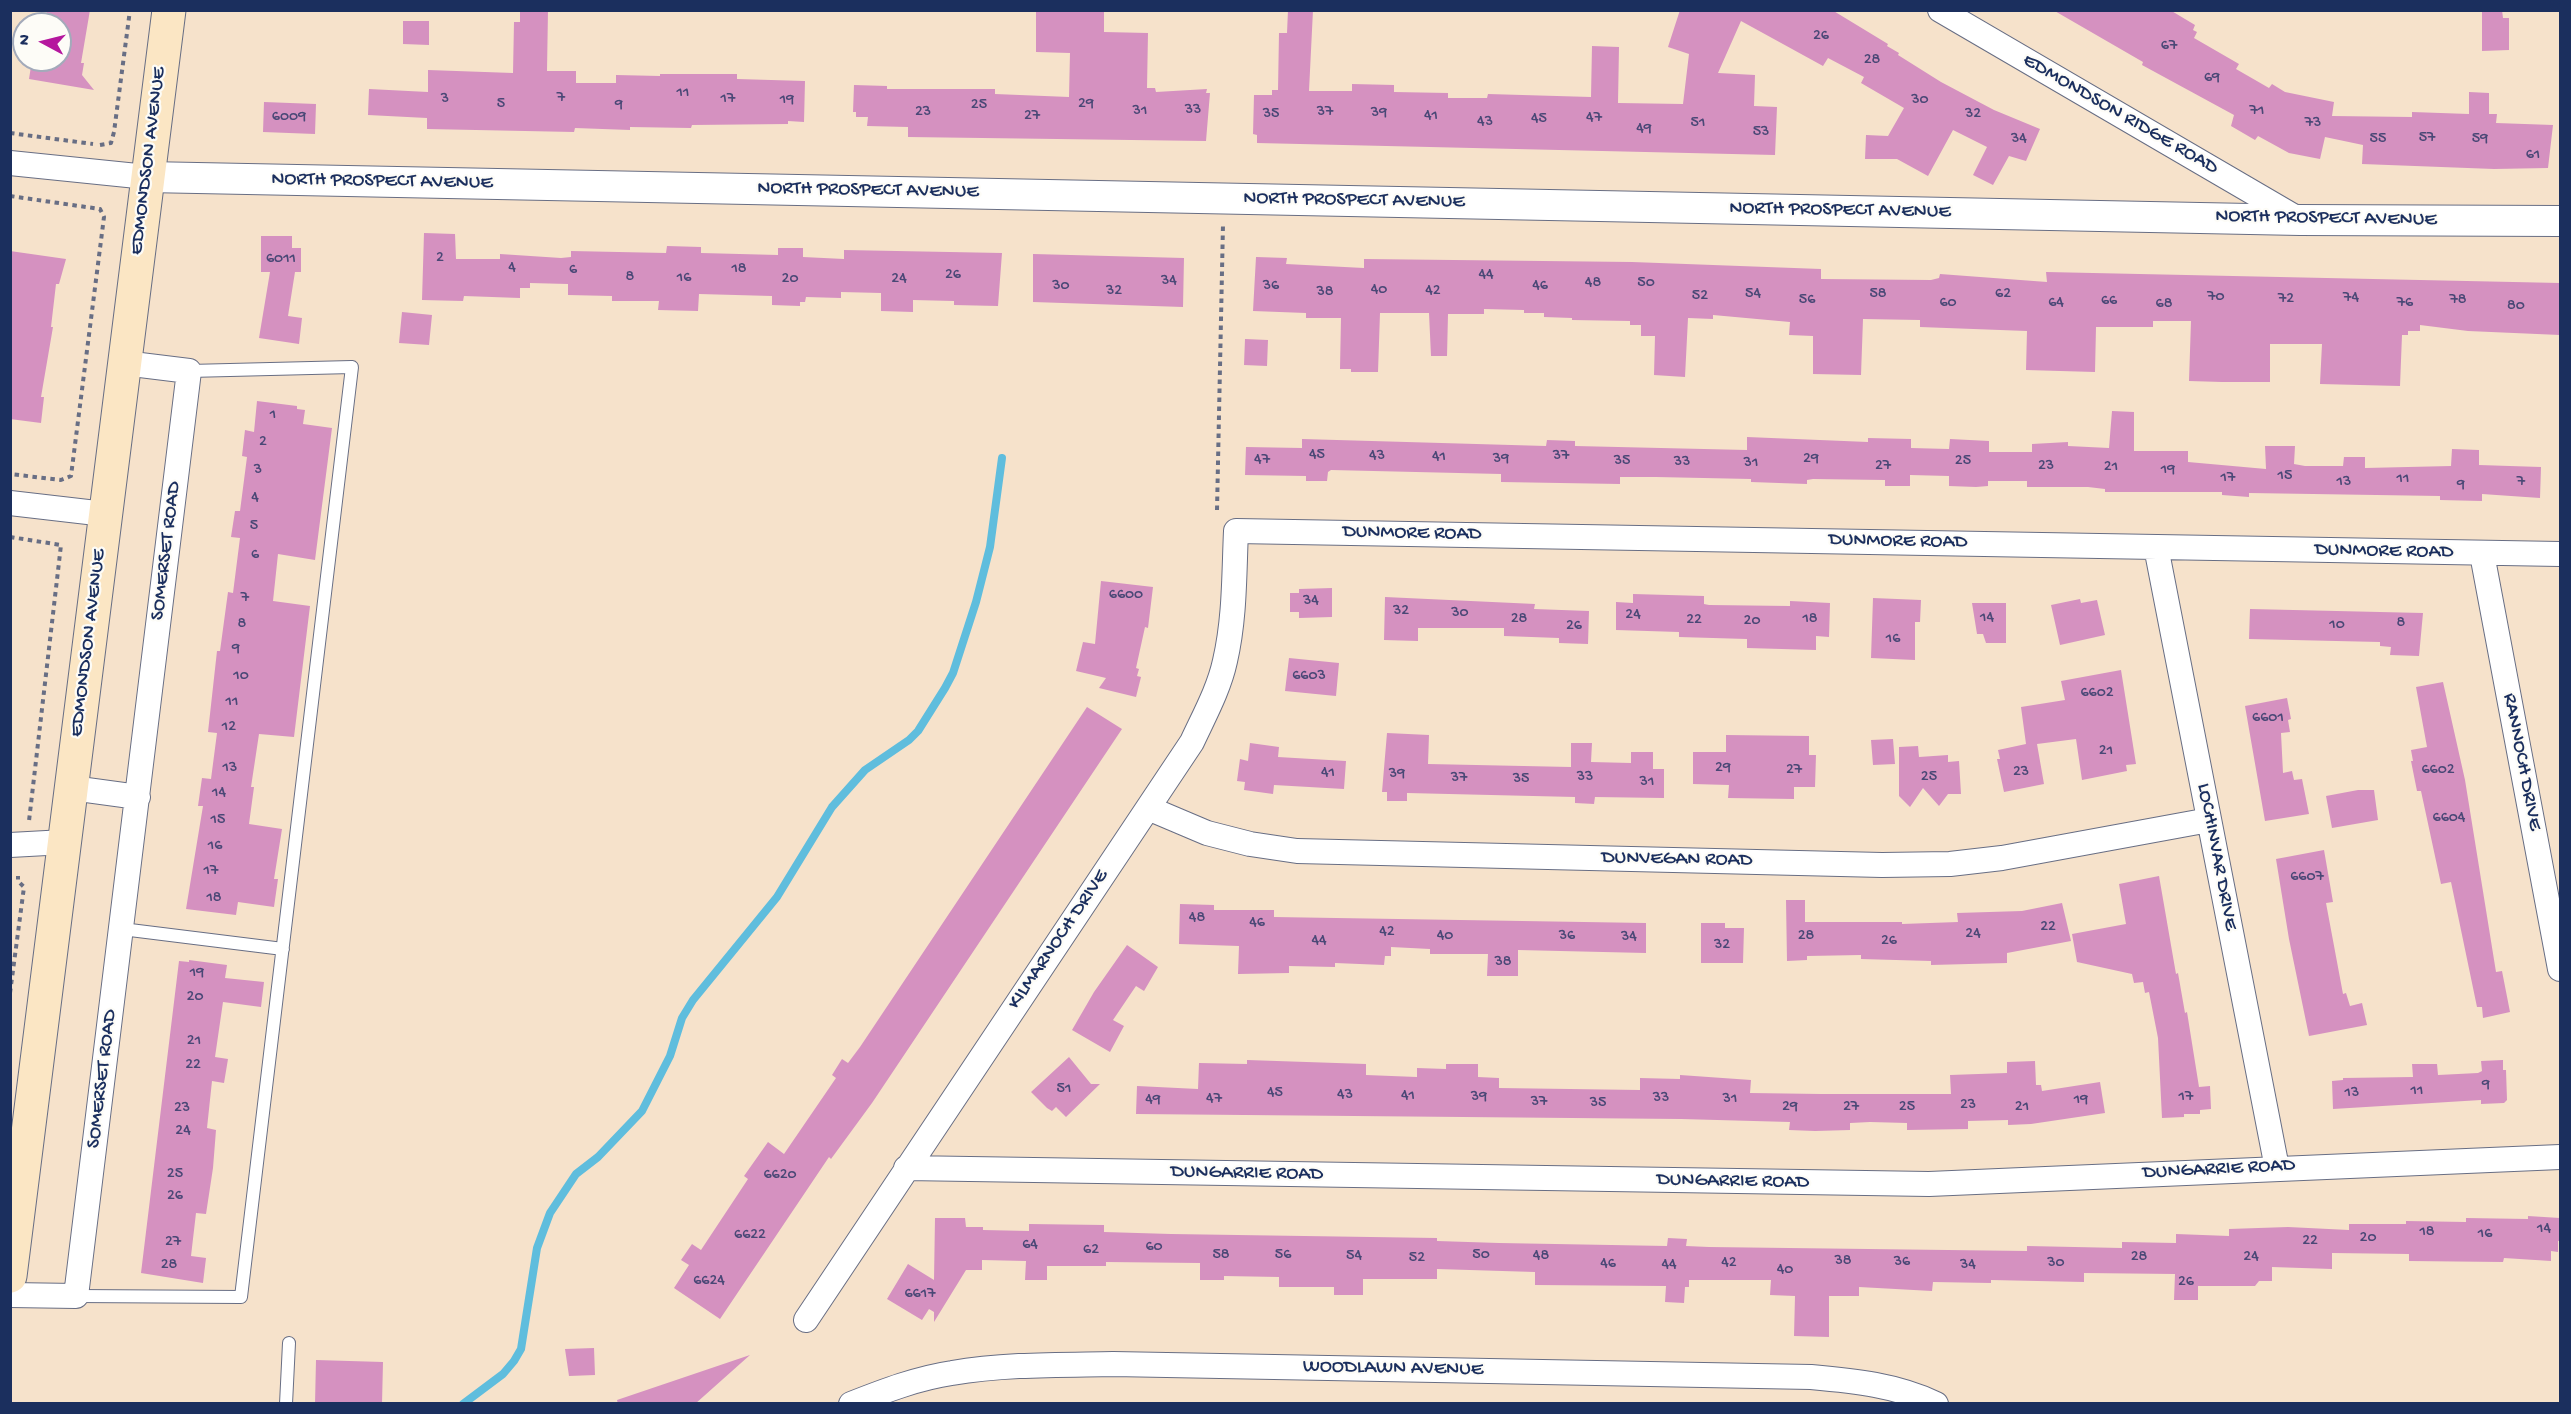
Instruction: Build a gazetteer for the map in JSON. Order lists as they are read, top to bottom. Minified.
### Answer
{"streets":{"main road":["EDMONDSON AVENUE"],"street":["EDMONDSON RIDGE ROAD","NORTH PROSPECT AVENUE","DUNMORE ROAD","SOMERSET ROAD","RANNOCH DRIVE","LOCHINVAR DRIVE","DUNVEGAN ROAD","KILMARNOCH DRIVE","DUNGARRIE ROAD","WOODLAWN AVENUE"]},"crossings":[["EDMONDSON RIDGE ROAD","NORTH PROSPECT AVENUE"],["EDMONDSON AVENUE","NORTH PROSPECT AVENUE"],["DUNMORE ROAD","RANNOCH DRIVE"],["DUNMORE ROAD","LOCHINVAR DRIVE"],["DUNMORE ROAD","KILMARNOCH DRIVE"],["LOCHINVAR DRIVE","DUNVEGAN ROAD"],["LOCHINVAR DRIVE","DUNGARRIE ROAD"],["DUNVEGAN ROAD","KILMARNOCH DRIVE"],["KILMARNOCH DRIVE","DUNGARRIE ROAD"]],"house_numbers":["26","67","28","69","11","7","3","17","19","30","5","29","9","25","33","31","71","23","37","39","35","32","27","41","6009","47","45","43","51","73","49","53","57","34","55","59","61","2","6011","4","18","6","26","44","8","16","20","24","34","48","50","30","36","46","40","32","42","38","54","58","62","52","70","74","72","56","78","66","60","64","76","68","80","1","2","45","43","37","41","39","29","47","35","25","33","31","27","23","21","3","19","15","17","11","13","7","9","4","5","6","6600","7","34","32","30","24","14","28","18","22","20","8","8","10","26","16","9","10","6603","6602","11","6601","12","21","13","29","27","6602","23","41","39","33","25","37","35","31","14","6604","15","16","17","6607","18","48","46","22","42","24","40","36","28","34","44","26","32","38","19","20","21","22","9","51","11","45","13","43","41","39","17","33","47","31","49","19","37","35","23","29","27","25","21","23","24","25","6620","26","14","18","16","6622","20","22","27","64","60","62","58","56","50","54","48","28","24","52","38","36","42","30","46","28","44","34","40","6624","26","6617"],"north":"left"}
